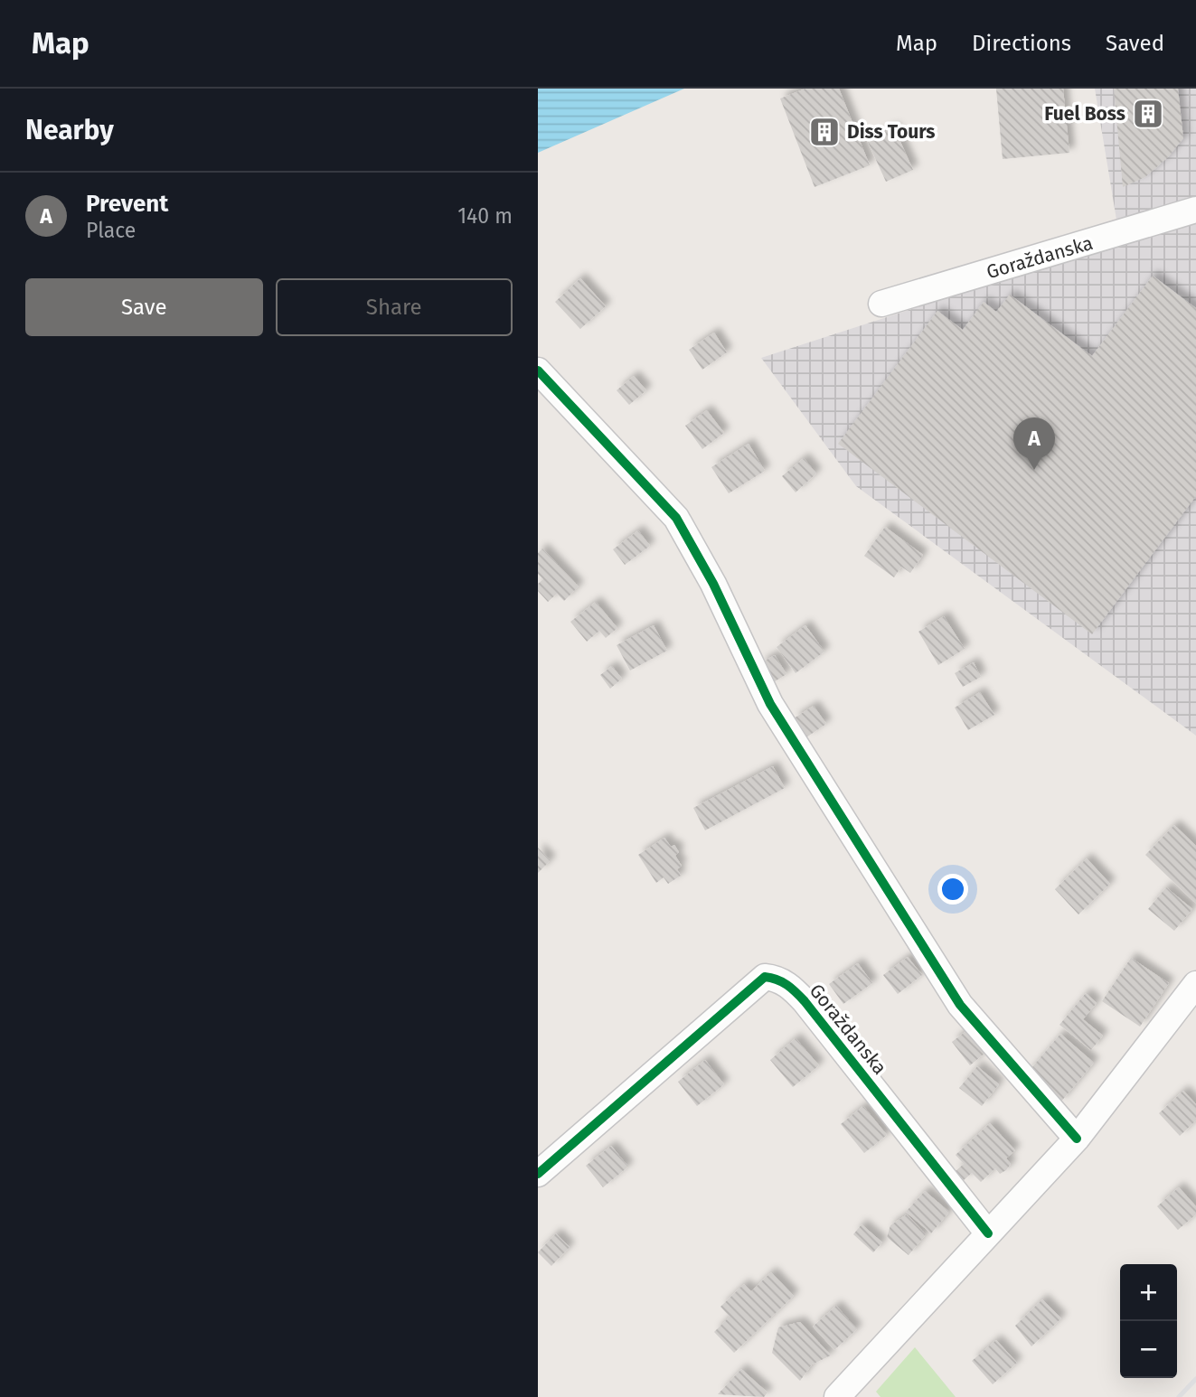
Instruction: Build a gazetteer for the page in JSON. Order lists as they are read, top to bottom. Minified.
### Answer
{"streets":{"street":["Goraždanska"]},"places":{"building":["Fuel Boss","Diss Tours"]},"page":{"header":"Map","nav":["Map","Directions","Saved"],"heading":"Nearby","list":[{"mark":"A","name":"Prevent","note":"Place","value":"140 m"}],"buttons":["Save","Share"],"pins":"A","map_buttons":["+","−"]}}
